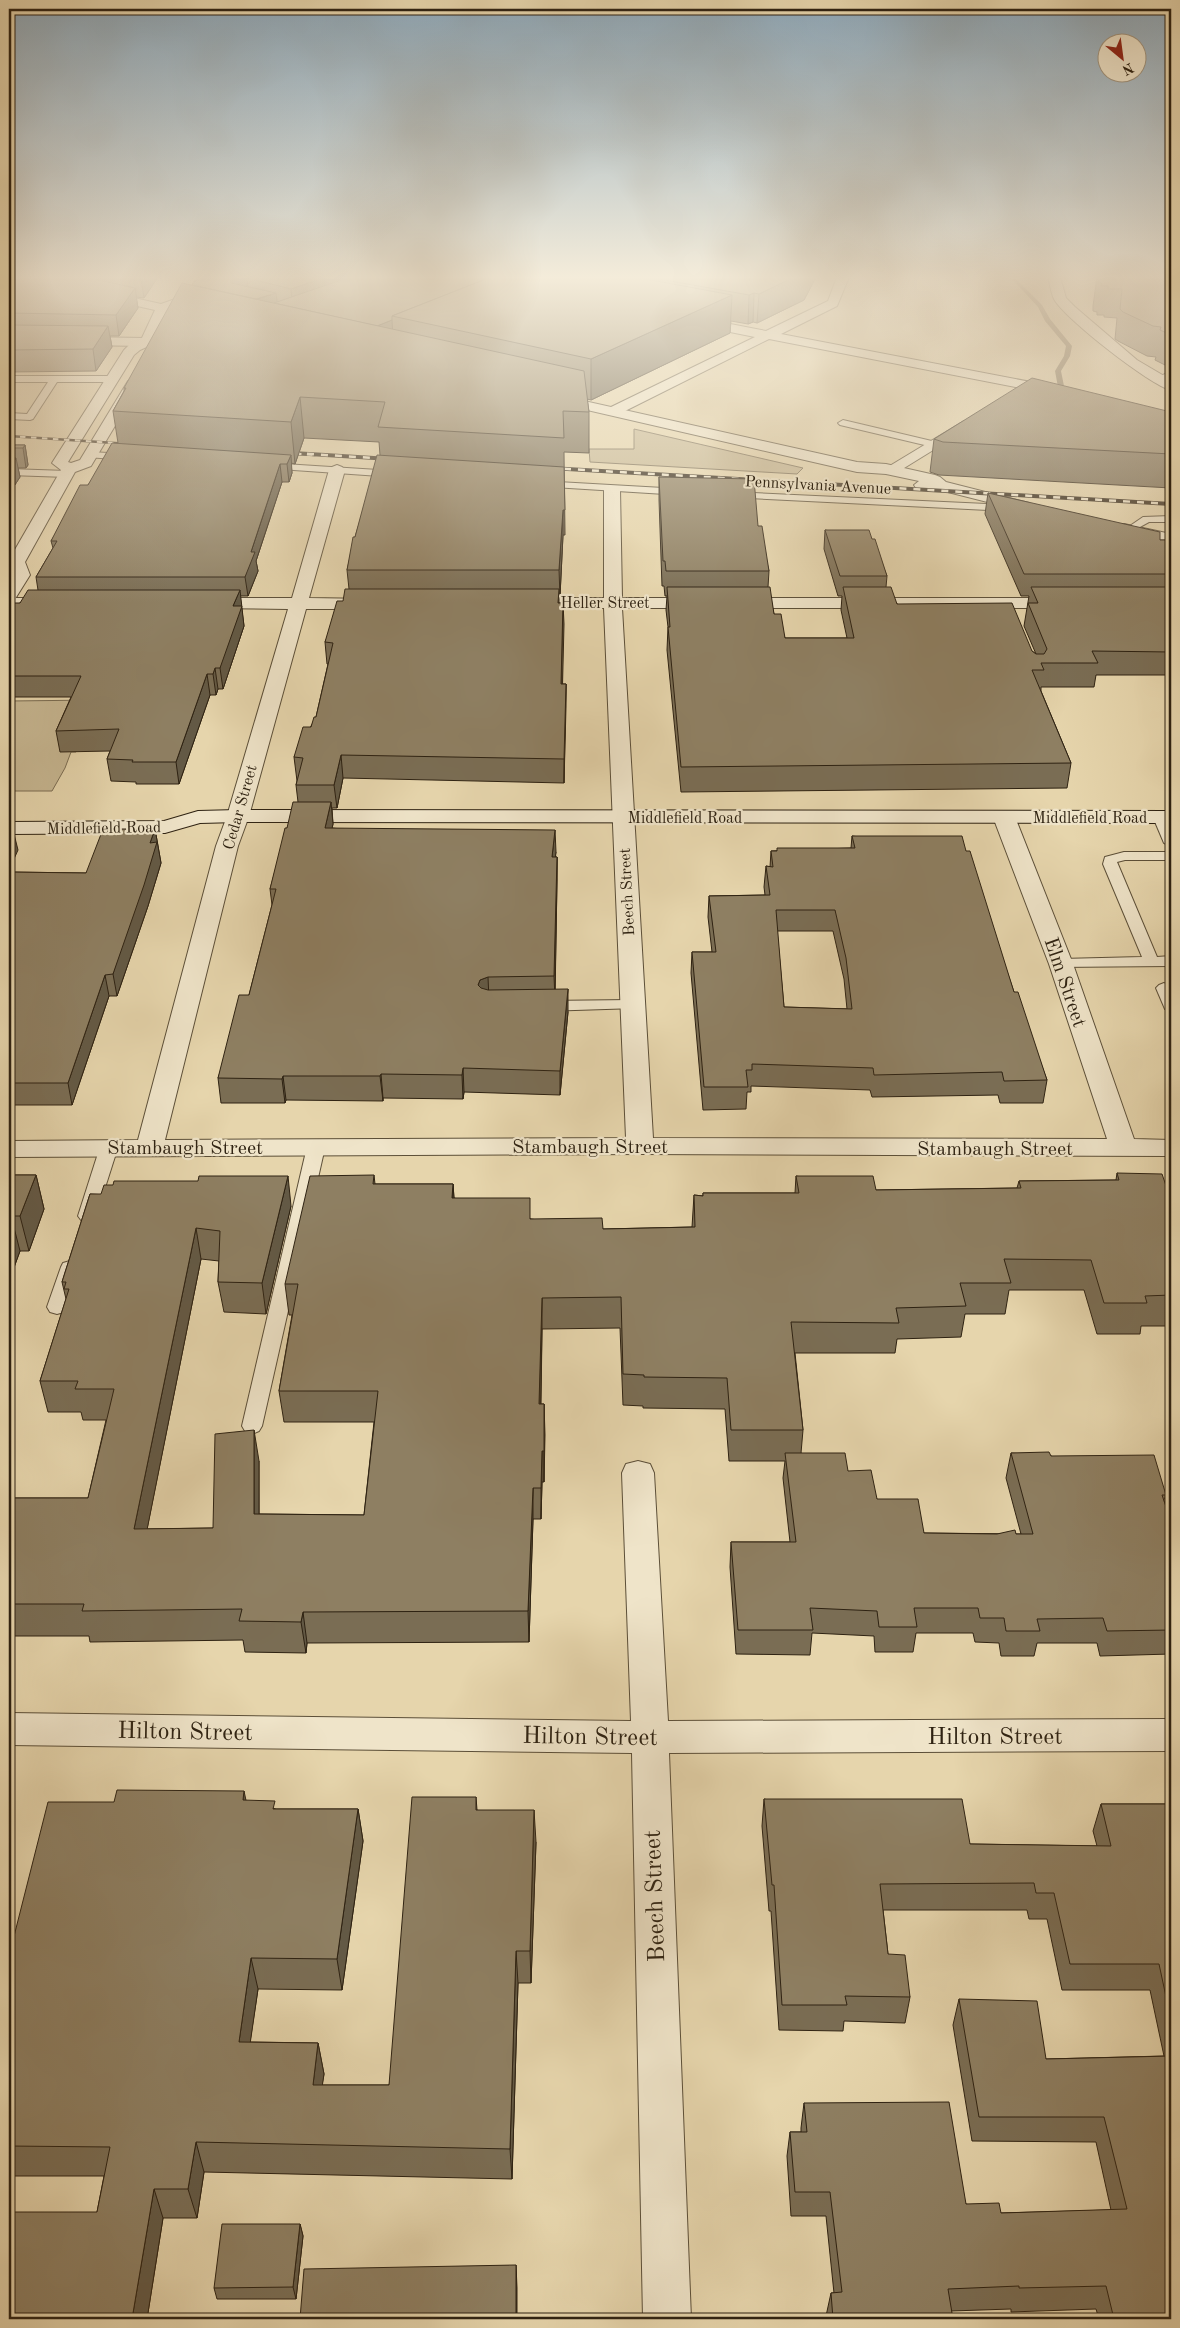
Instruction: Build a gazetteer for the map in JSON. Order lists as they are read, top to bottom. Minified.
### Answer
{"streets":{"street":["Heller Street","Cedar Street","Middlefield Road","Beech Street","Elm Street","Stambaugh Street","Hilton Street"],"lane":["Pennsylvania Avenue"]},"crossings":[["Heller Street","Beech Street"],["Cedar Street","Middlefield Road"],["Cedar Street","Stambaugh Street"],["Middlefield Road","Beech Street"],["Middlefield Road","Elm Street"],["Beech Street","Stambaugh Street"],["Beech Street","Hilton Street"],["Elm Street","Stambaugh Street"]],"north":"bottom right"}
